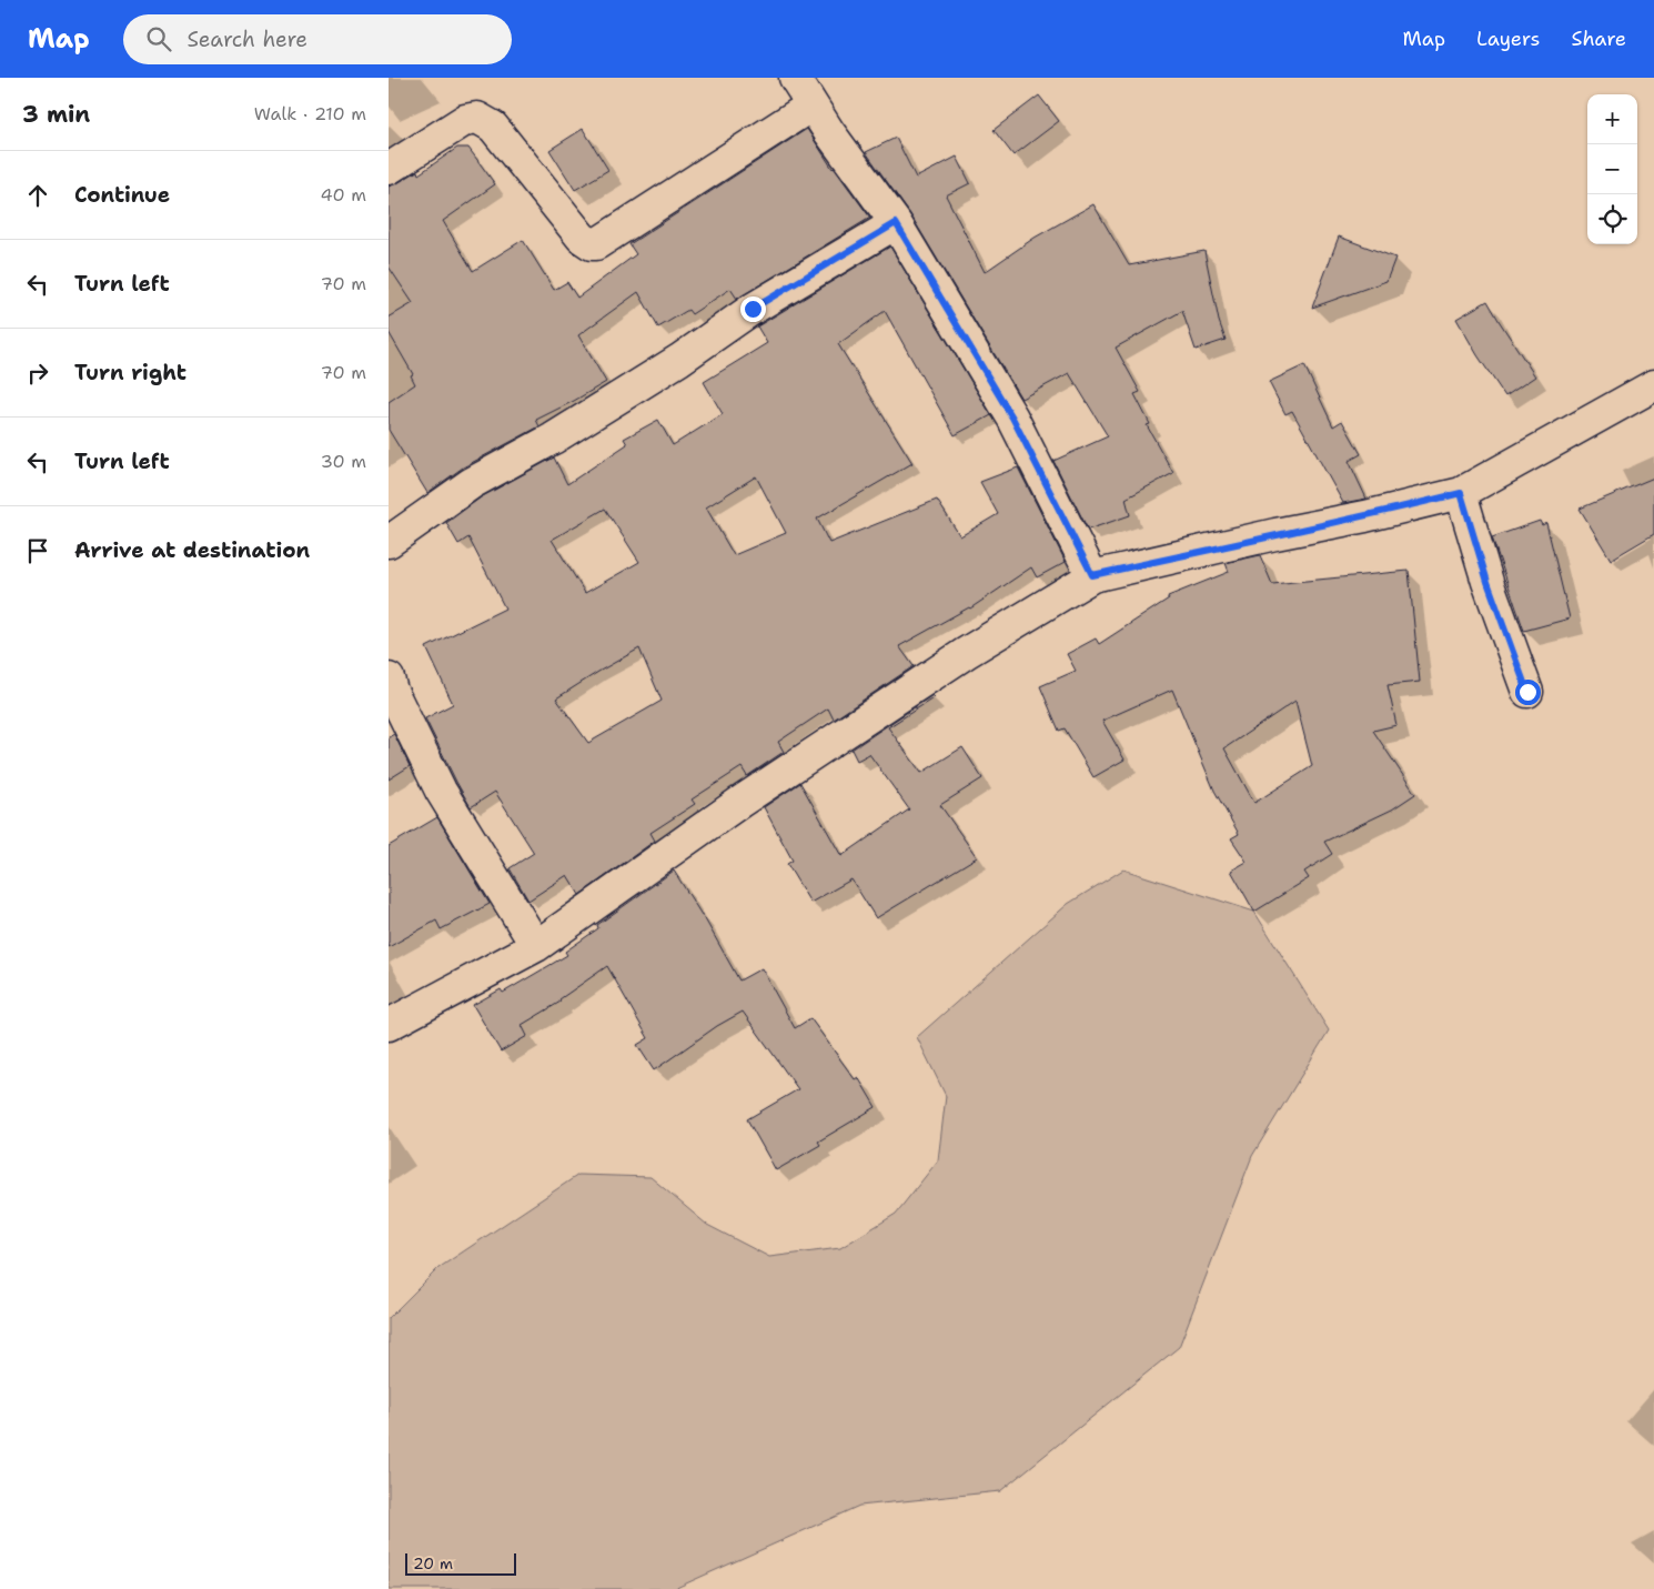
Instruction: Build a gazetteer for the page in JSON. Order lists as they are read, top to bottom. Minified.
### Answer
{"scale_bar":"20 m","page":{"header":"Map","search":"Search here","nav":["Map","Layers","Share"],"heading":["3 min","Walk · 210 m"],"map_buttons":["+","−"],"list":[["Continue","40 m"],["Turn left","70 m"],["Turn right","70 m"],["Turn left","30 m"],"Arrive at destination"],"scale":"20 m"}}
